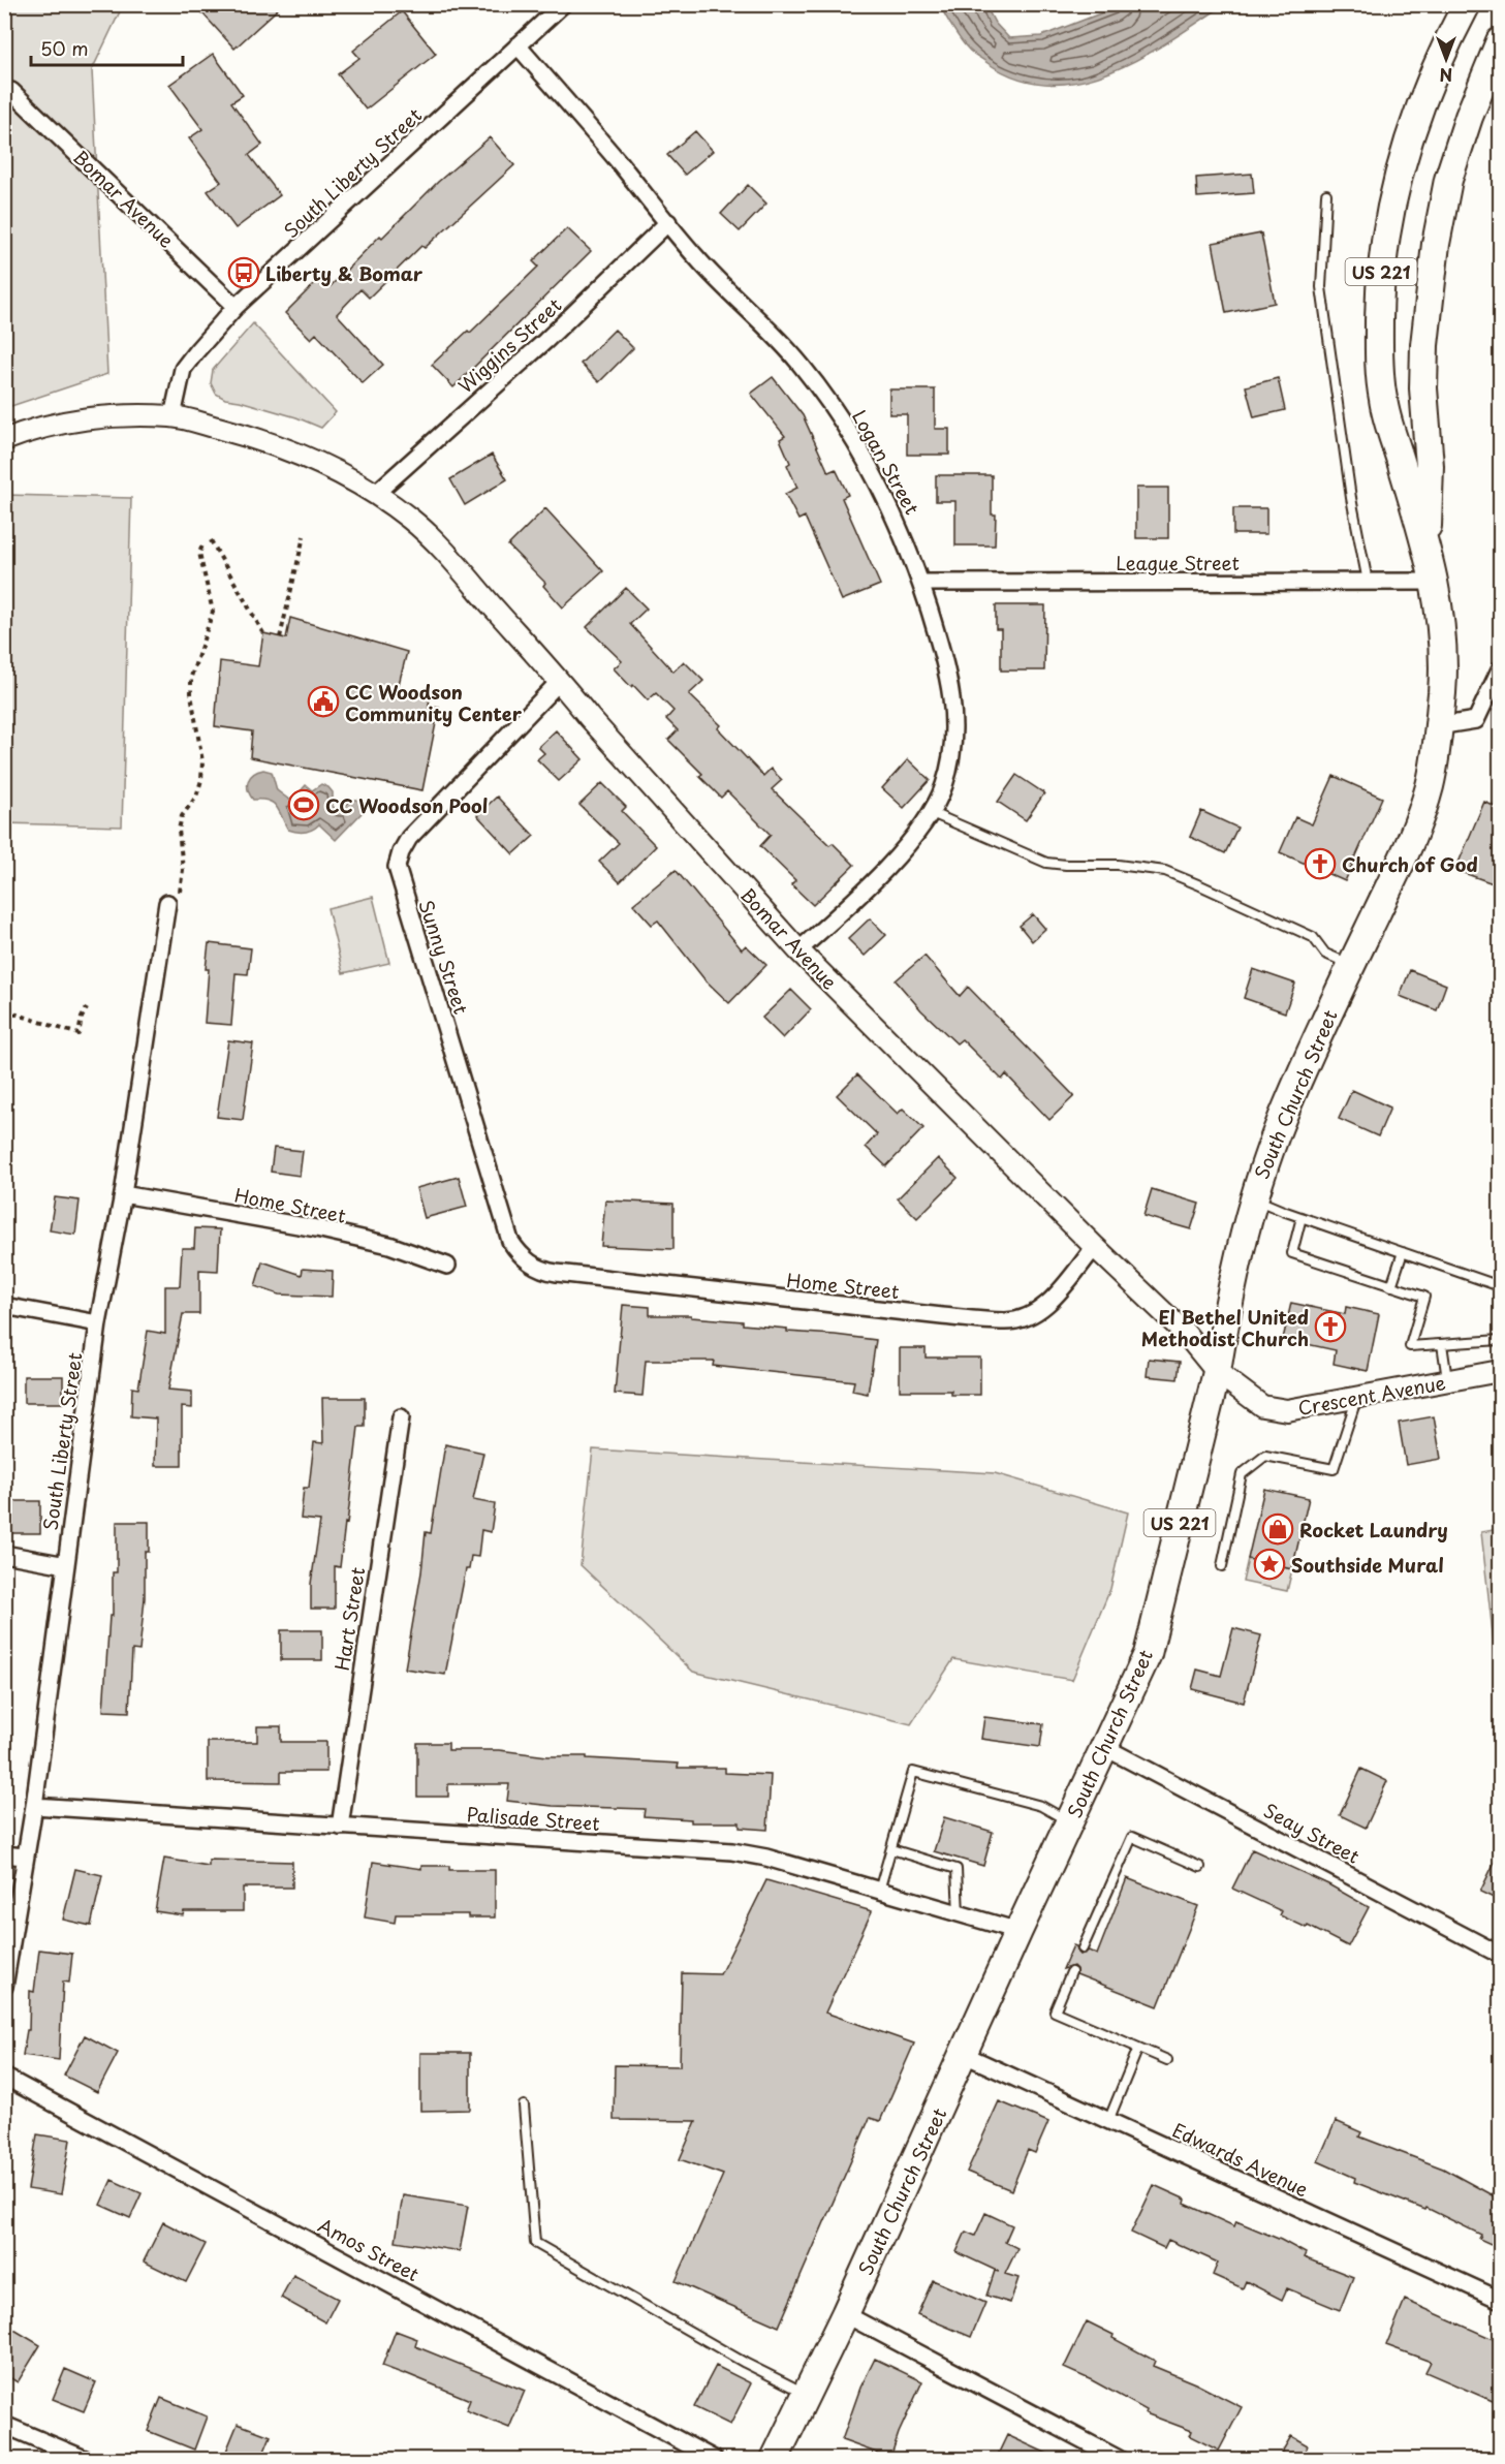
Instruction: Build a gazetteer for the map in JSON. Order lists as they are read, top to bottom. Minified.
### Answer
{"streets":{"main road":["US 221","South Church Street"],"street":["South Liberty Street","Bomar Avenue","Wiggins Street","Logan Street","League Street","Sunny Street","Home Street","Crescent Avenue","Hart Street","Palisade Street","Seay Street","Edwards Avenue","Amos Street"]},"crossings":[["South Liberty Street","Bomar Avenue"],["South Liberty Street","Logan Street"],["South Liberty Street","Home Street"],["South Liberty Street","Palisade Street"],["Bomar Avenue","Wiggins Street"],["Bomar Avenue","Logan Street"],["Bomar Avenue","Sunny Street"],["Bomar Avenue","South Church Street"],["Bomar Avenue","Home Street"],["Bomar Avenue","Crescent Avenue"],["US 221","South Church Street"],["Wiggins Street","Logan Street"],["Logan Street","League Street"],["League Street","South Church Street"],["Sunny Street","Home Street"],["South Church Street","Crescent Avenue"],["South Church Street","Palisade Street"],["South Church Street","Seay Street"],["South Church Street","Edwards Avenue"],["Hart Street","Palisade Street"]],"places":{"bus stop":["Liberty & Bomar"],"public building":["CC Woodson Community Center"],"sports":["CC Woodson Pool"],"church":["Church of God","El Bethel United Methodist Church"],"shop":["Rocket Laundry"],"place":["Southside Mural"]},"scale_bar":"50 m","north":"bottom"}
